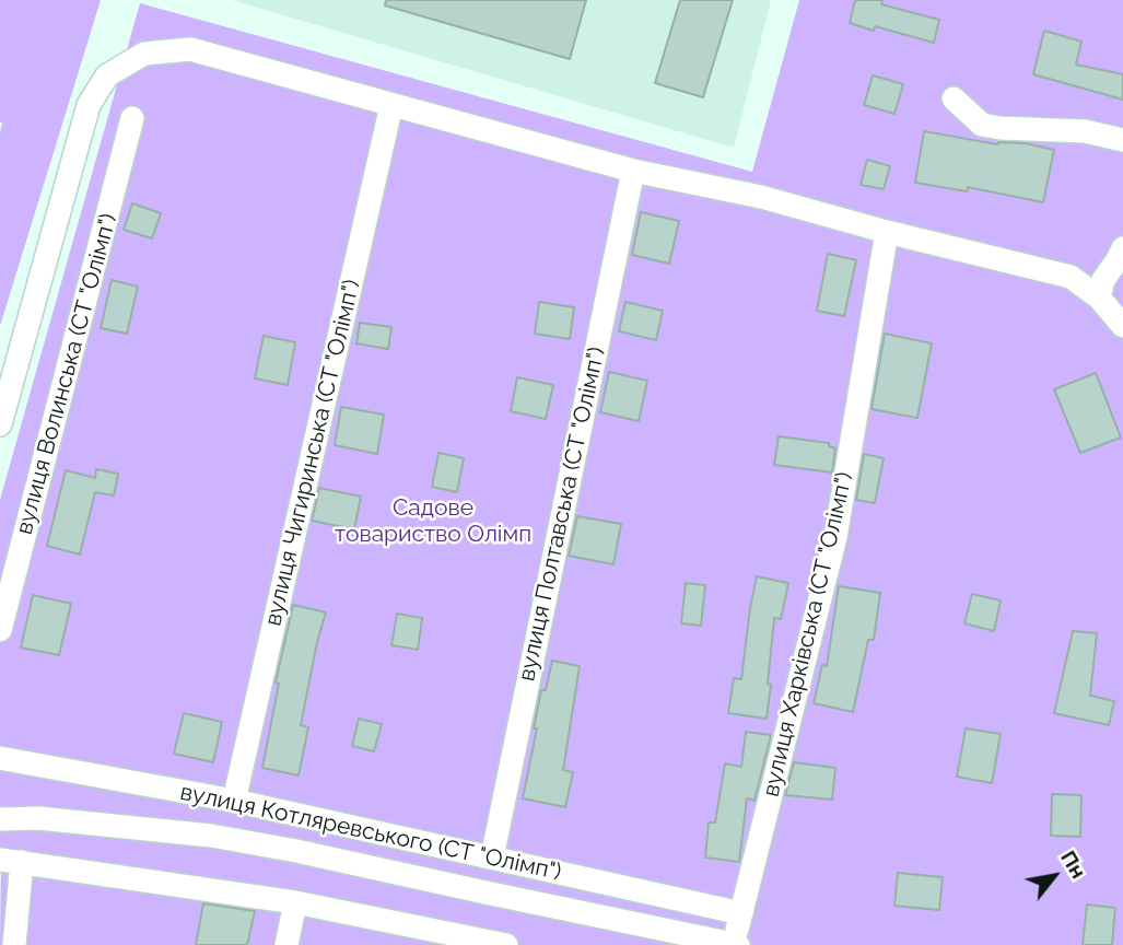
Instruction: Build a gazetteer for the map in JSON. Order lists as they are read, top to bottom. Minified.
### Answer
{"streets":{"street":["вулиця Волинська (СТ \"Олімп\")","вулиця Чигиринська (СТ \"Олімп\")","вулиця Полтавська (СТ \"Олімп\")","вулиця Харківська (СТ \"Олімп\")","вулиця Котляревського (СТ \"Олімп\")"]},"crossings":[["вулиця Чигиринська (СТ \"Олімп\")","вулиця Котляревського (СТ \"Олімп\")"],["вулиця Полтавська (СТ \"Олімп\")","вулиця Котляревського (СТ \"Олімп\")"],["вулиця Харківська (СТ \"Олімп\")","вулиця Котляревського (СТ \"Олімп\")"]],"parks":["Садове товариство Олімп"],"north":"top right"}
